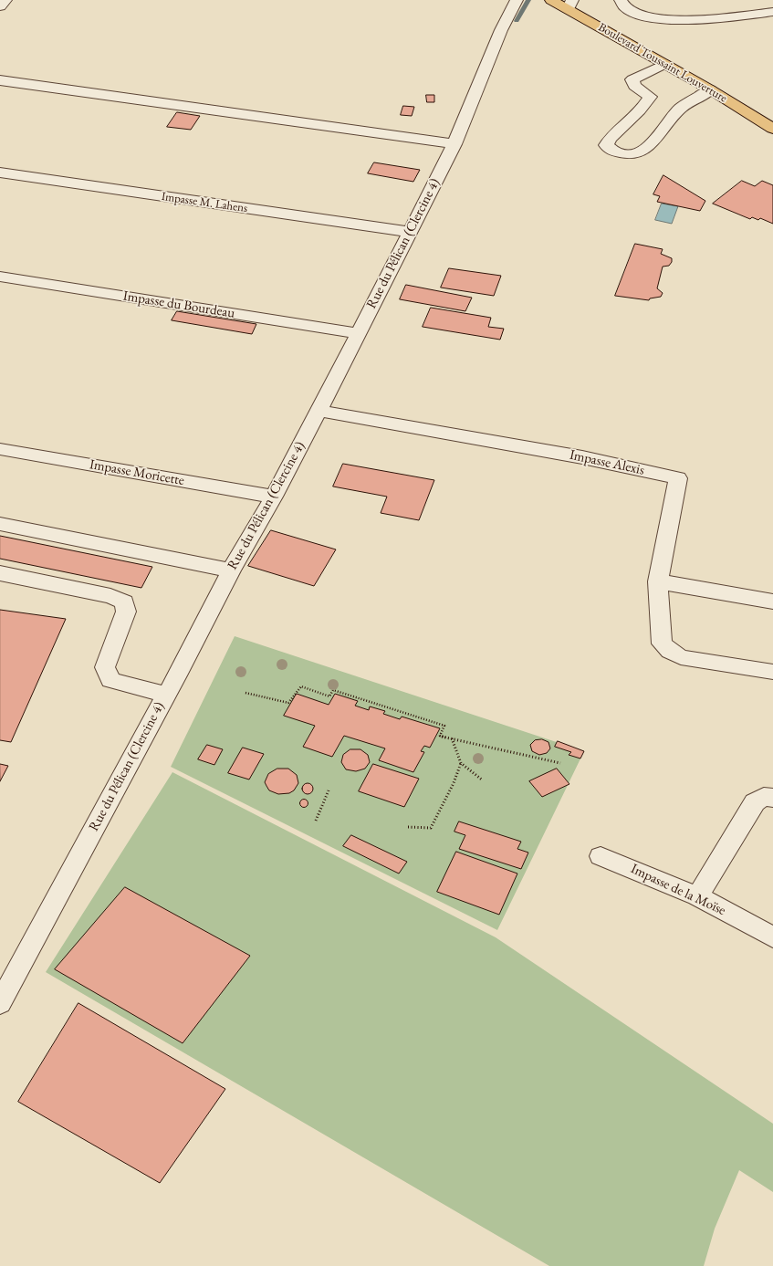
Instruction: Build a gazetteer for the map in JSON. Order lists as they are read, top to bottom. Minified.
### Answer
{"streets":{"main road":["Boulevard Toussaint Louverture"],"street":["Impasse M. Lahens","Rue du Pélican (Clercine 4)","Impasse du Bourdeau","Impasse Alexis","Impasse Moricette","Impasse de la Moïse"]},"crossings":[["Impasse M. Lahens","Rue du Pélican (Clercine 4)"],["Rue du Pélican (Clercine 4)","Impasse du Bourdeau"],["Rue du Pélican (Clercine 4)","Impasse Alexis"],["Rue du Pélican (Clercine 4)","Impasse Moricette"]]}
